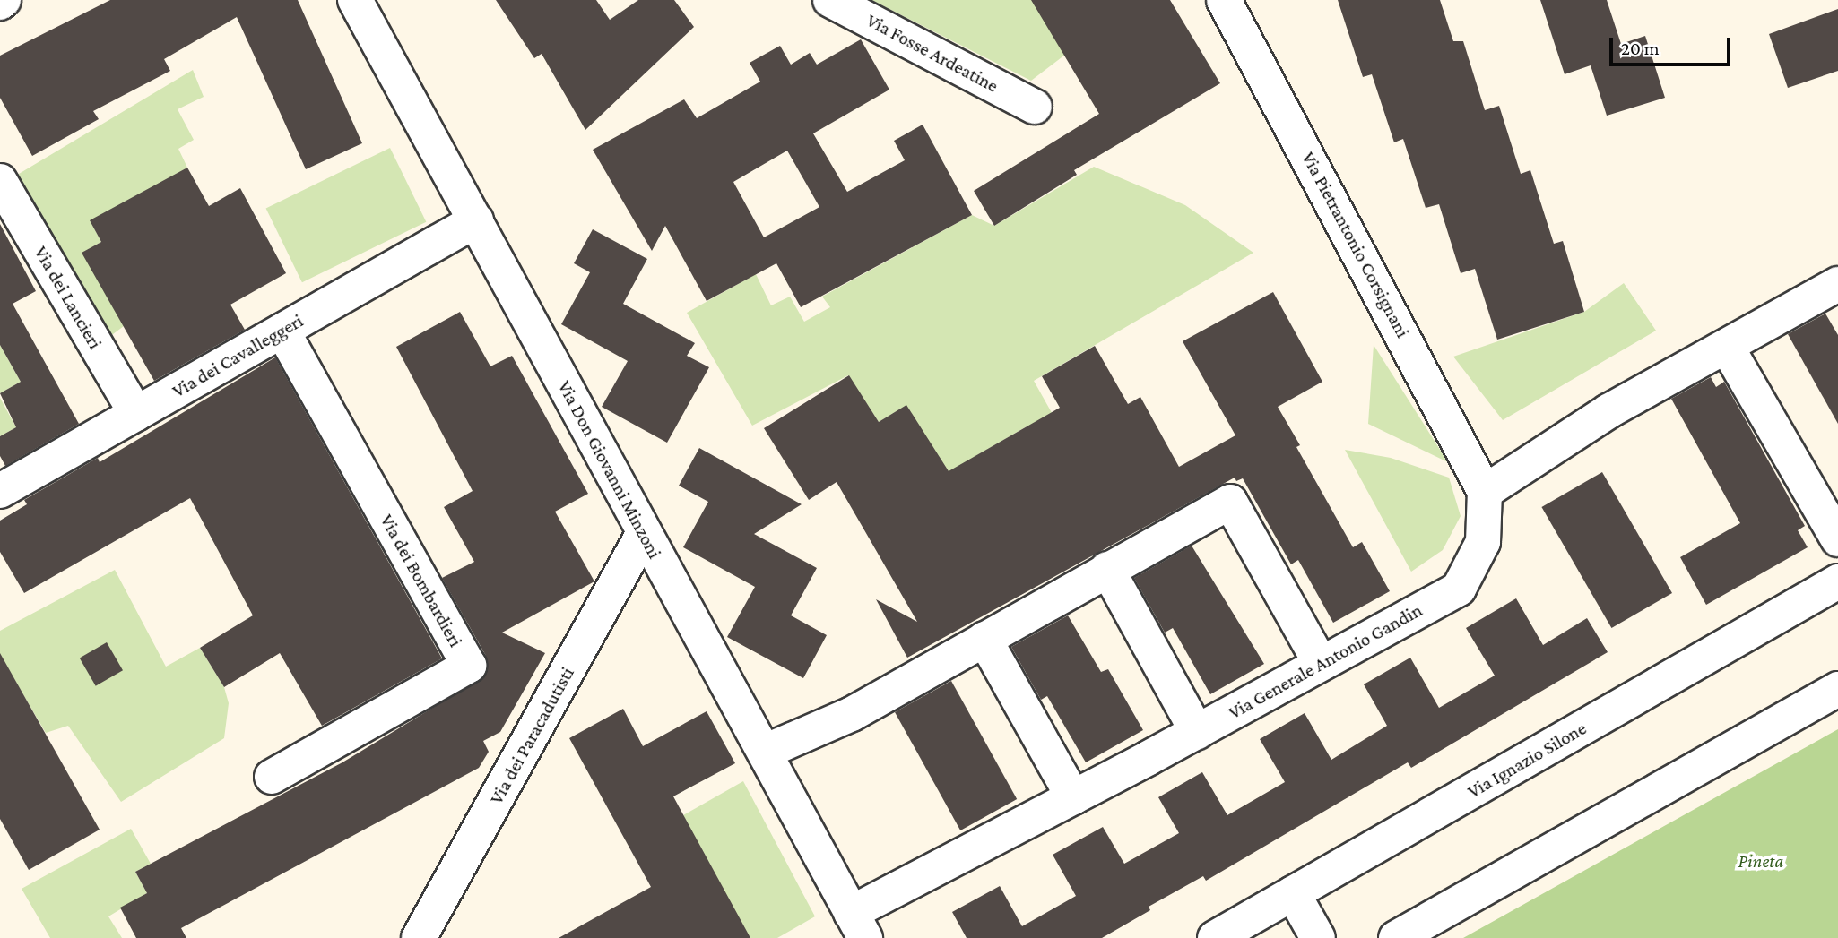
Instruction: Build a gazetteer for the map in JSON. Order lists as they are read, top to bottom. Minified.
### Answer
{"streets":{"street":["Via Fosse Ardeatine","Via Pietrantonio Corsignani","Via dei Lancieri","Via dei Cavalleggeri","Via Don Giovanni Minzoni","Via dei Bombardieri","Via Generale Antonio Gandin","Via dei Paracadutisti","Via Ignazio Silone"]},"crossings":[["Via Pietrantonio Corsignani","Via Generale Antonio Gandin"],["Via dei Lancieri","Via dei Cavalleggeri"],["Via dei Cavalleggeri","Via Don Giovanni Minzoni"],["Via dei Cavalleggeri","Via dei Bombardieri"],["Via Don Giovanni Minzoni","Via Generale Antonio Gandin"],["Via Don Giovanni Minzoni","Via dei Paracadutisti"]],"parks":["Pineta"],"scale_bar":"20 m"}
